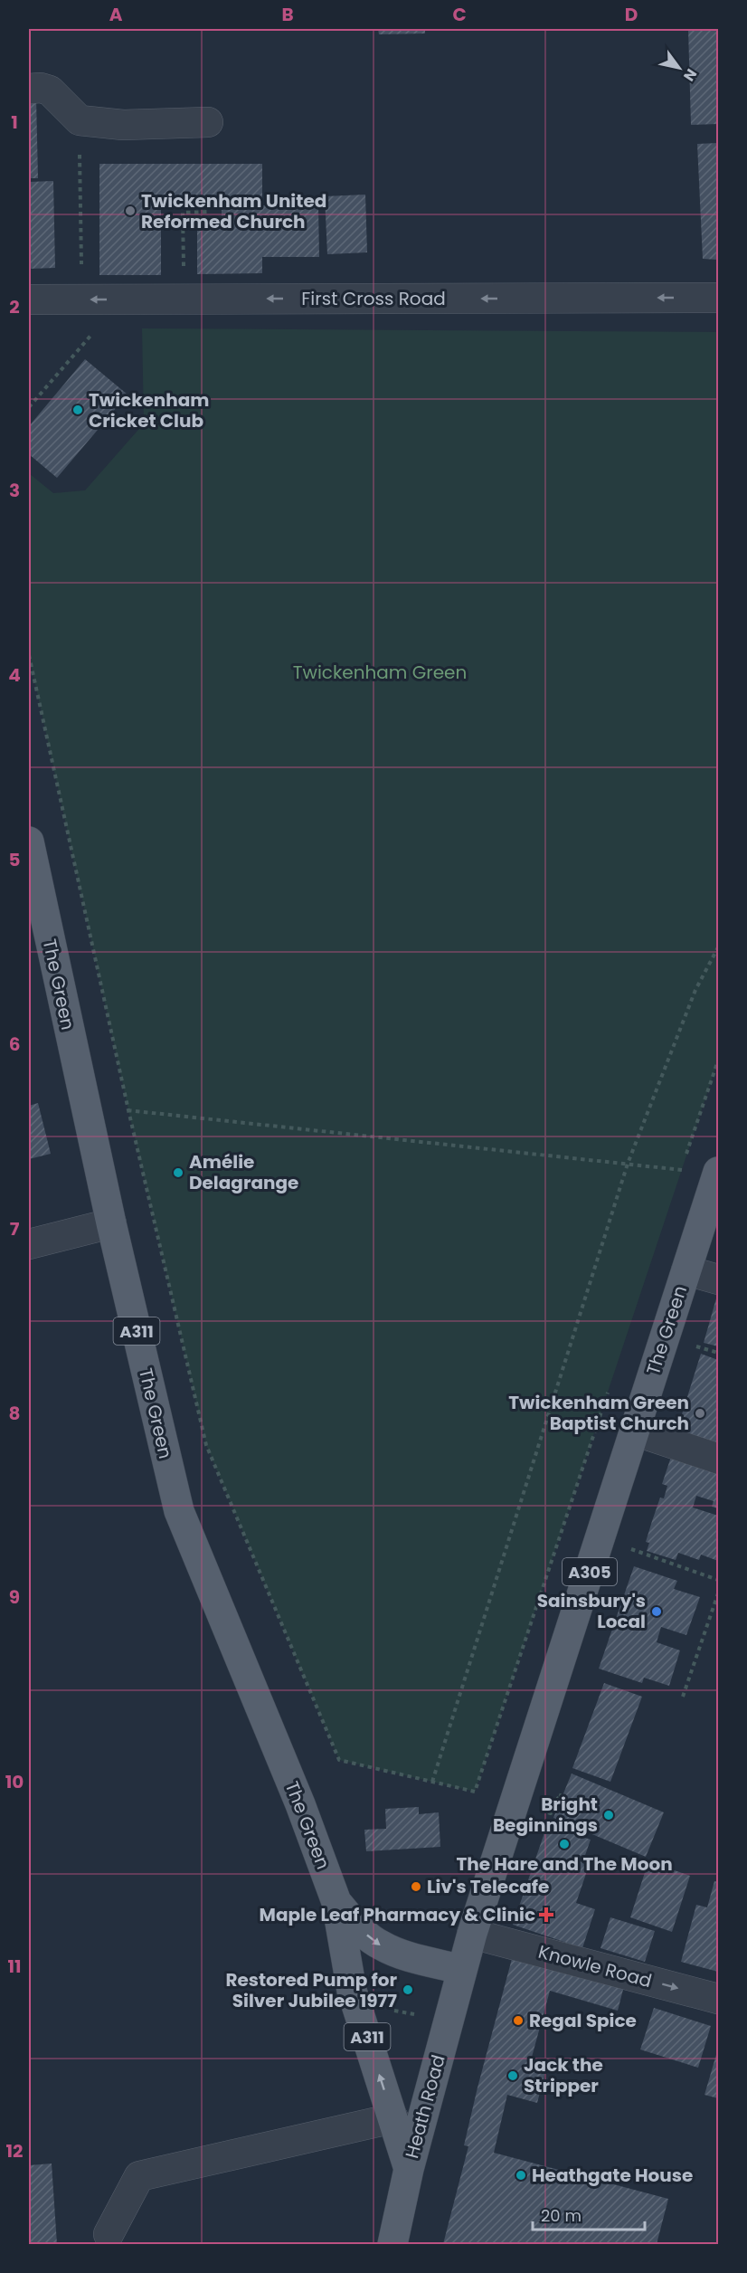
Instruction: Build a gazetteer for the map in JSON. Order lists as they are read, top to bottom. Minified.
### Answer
{"streets":{"main road":["The Green","A311","A305","Heath Road"],"street":["First Cross Road","Knowle Road"]},"crossings":[["The Green","Knowle Road"],["The Green","Heath Road"]],"one_way":["First Cross Road","Knowle Road"],"parks":["Twickenham Green"],"places":{"other":["Twickenham United Reformed Church","Twickenham Cricket Club","Amélie Delagrange","Twickenham Green Baptist Church","Sainsbury's Local","Bright Beginnings","The Hare and The Moon","Liv's Telecafe","Restored Pump for Silver Jubilee 1977","Regal Spice","Jack the Stripper","Heathgate House"],"health":["Maple Leaf Pharmacy & Clinic"]},"scale_bar":"20 m","north":"bottom right","grid":{"columns":["A","B","C","D"],"rows":["1","2","3","4","5","6","7","8","9","10","11","12"]}}
